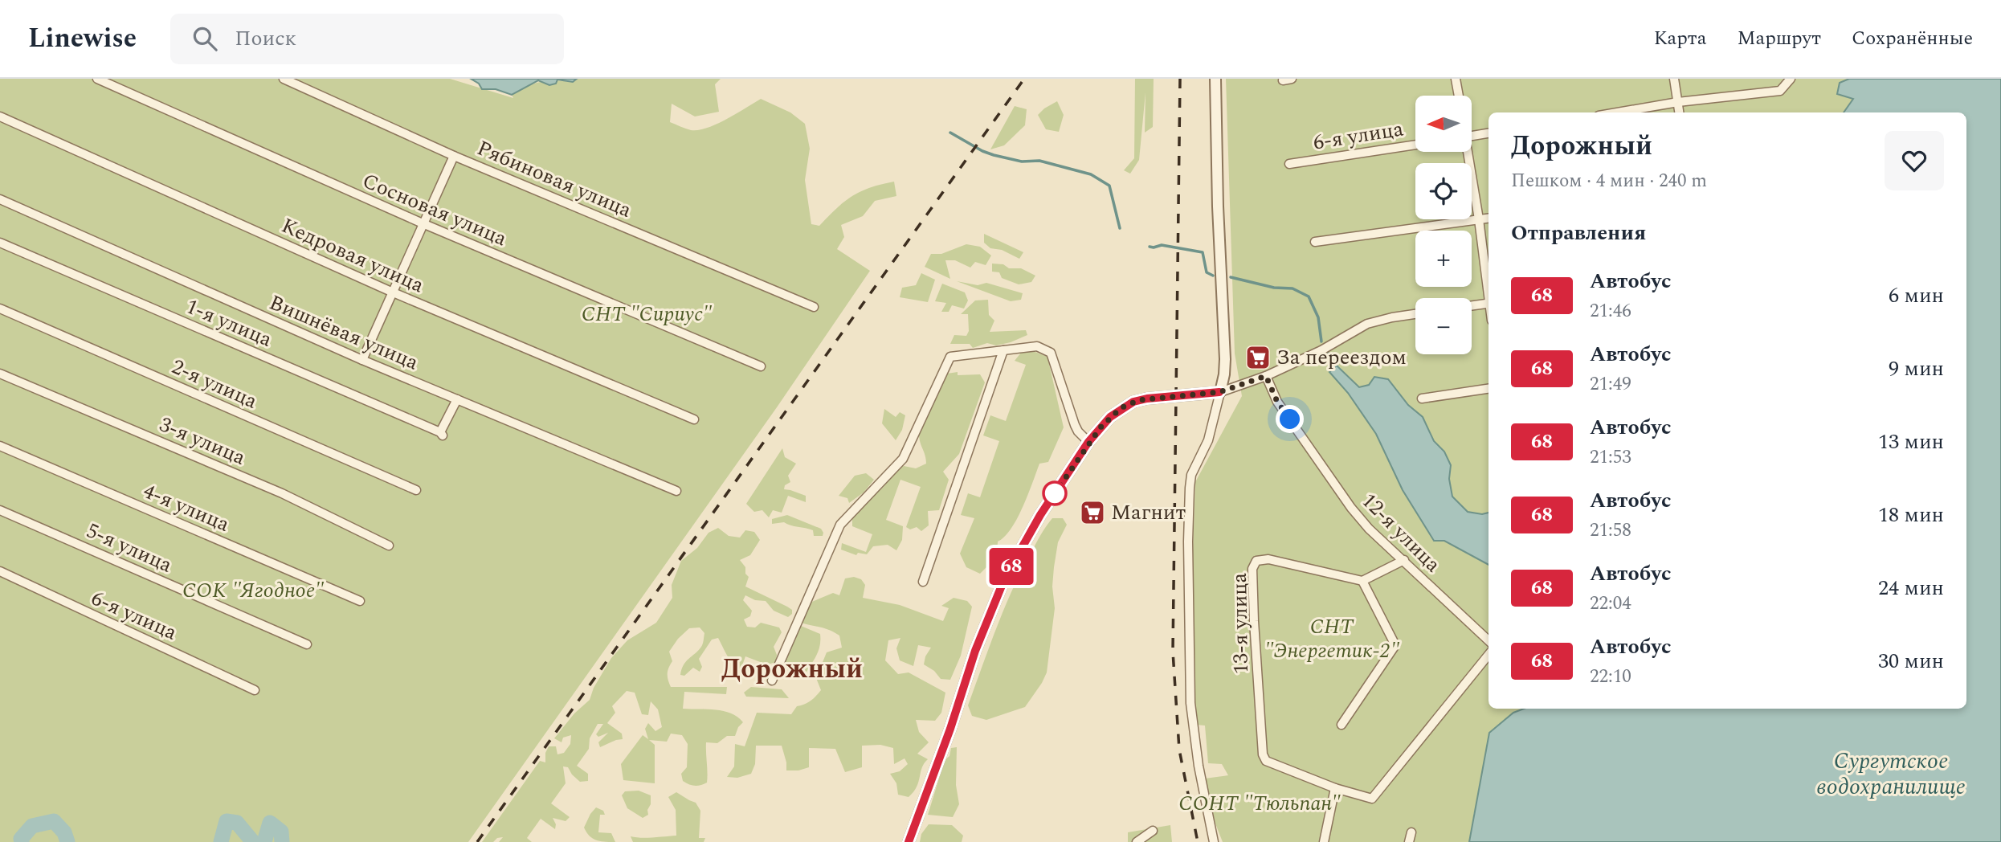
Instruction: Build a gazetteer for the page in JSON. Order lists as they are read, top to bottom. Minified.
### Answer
{"streets":{"street":["6-я улица","Рябиновая улица","Сосновая улица","Кедровая улица","1-я улица","Вишнёвая улица","2-я улица","3-я улица","4-я улица","12-я улица","5-я улица","13-я улица"]},"crossings":[["1-я улица","Вишнёвая улица"]],"districts":["Дорожный"],"water":["Сургутское водохранилище"],"parks":["СНТ \"Сириус\"","СОК \"Ягодное\"","СHТ \"Энергетик-2\"","СОНТ \"Тюльпан\""],"places":{"supermarket":["За переездом","Магнит"]},"lines":["bus line 68"],"north":"left","page":{"header":"Linewise","search":"Поиск","nav":["Карта","Маршрут","Сохранённые"],"on_map":"68","map_buttons":["+","−"],"heading":[["Дорожный","Пешком · 4 мин · 240 m"],"Отправления"],"list":[{"mark":"68","name":"Автобус","note":"21:46","value":"6 мин"},{"mark":"68","name":"Автобус","note":"21:49","value":"9 мин"},{"mark":"68","name":"Автобус","note":"21:53","value":"13 мин"},{"mark":"68","name":"Автобус","note":"21:58","value":"18 мин"},{"mark":"68","name":"Автобус","note":"22:04","value":"24 мин"},{"mark":"68","name":"Автобус","note":"22:10","value":"30 мин"}]}}
